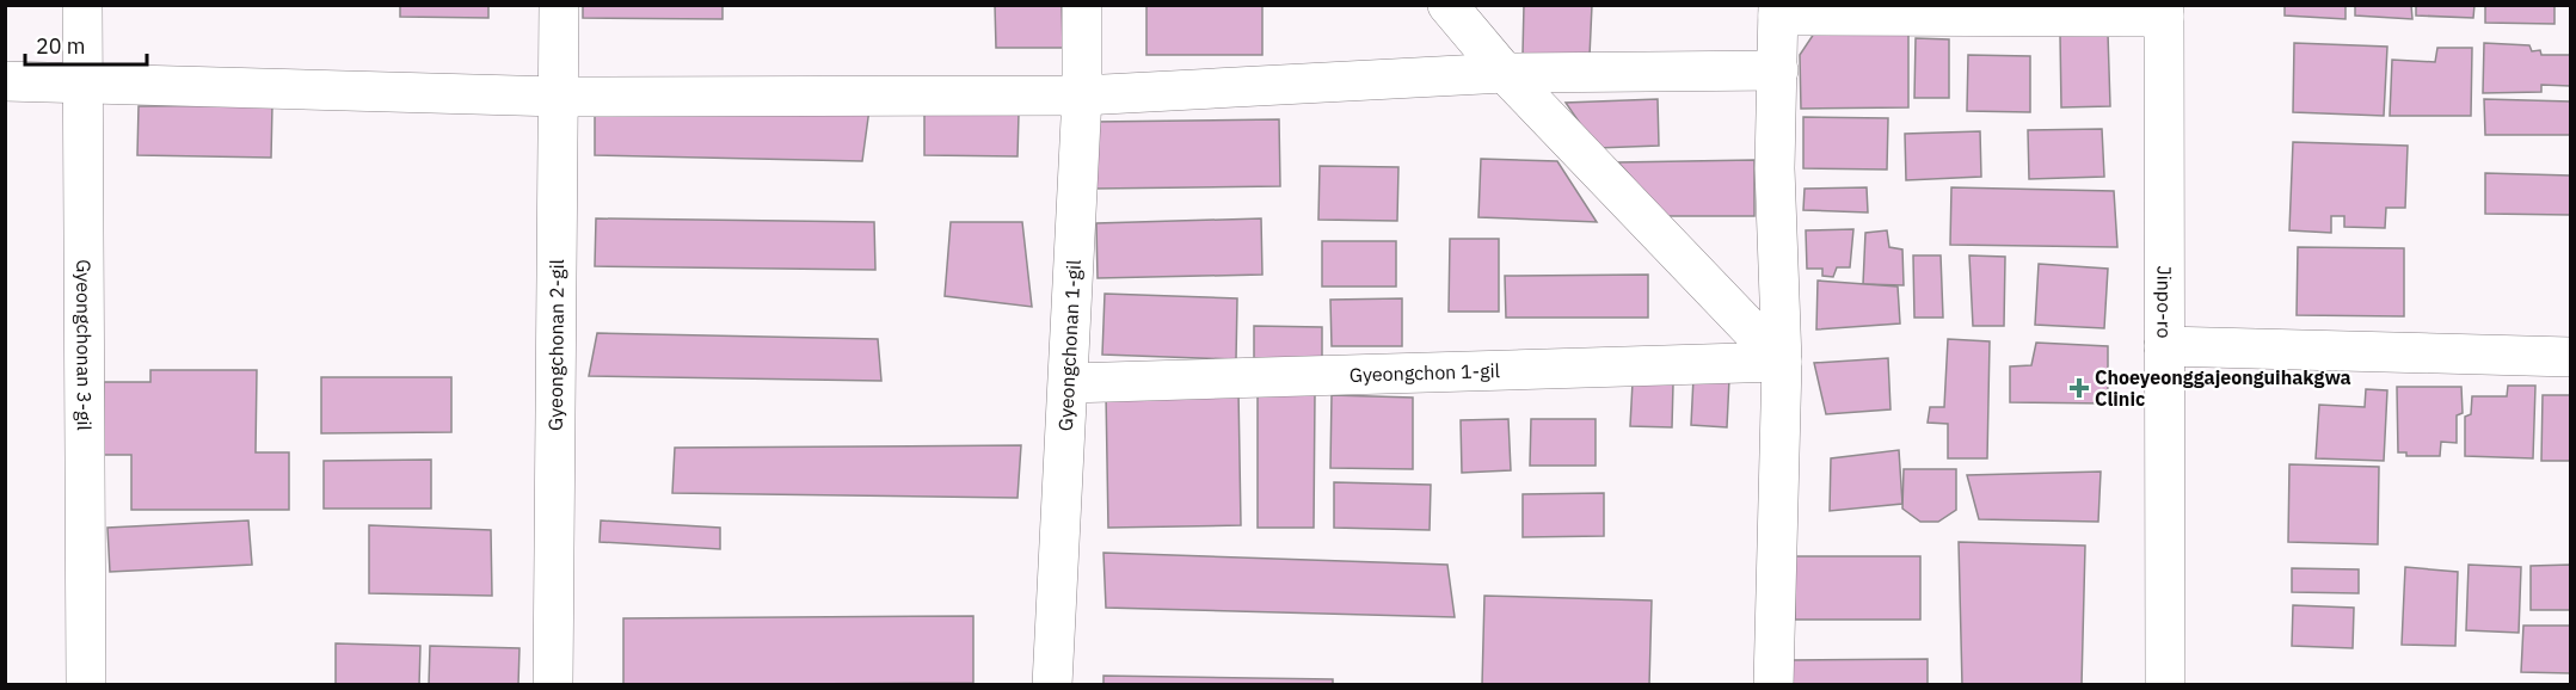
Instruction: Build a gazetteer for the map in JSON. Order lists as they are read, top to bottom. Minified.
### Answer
{"streets":{"street":["Jinpo-ro","Gyeongchonan 3-gil","Gyeongchonan 2-gil","Gyeongchonan 1-gil","Gyeongchon 1-gil"]},"crossings":[["Gyeongchonan 1-gil","Gyeongchon 1-gil"]],"places":{"health":["Choeyeonggajeonguihakgwa Clinic"]},"scale_bar":"20 m"}
